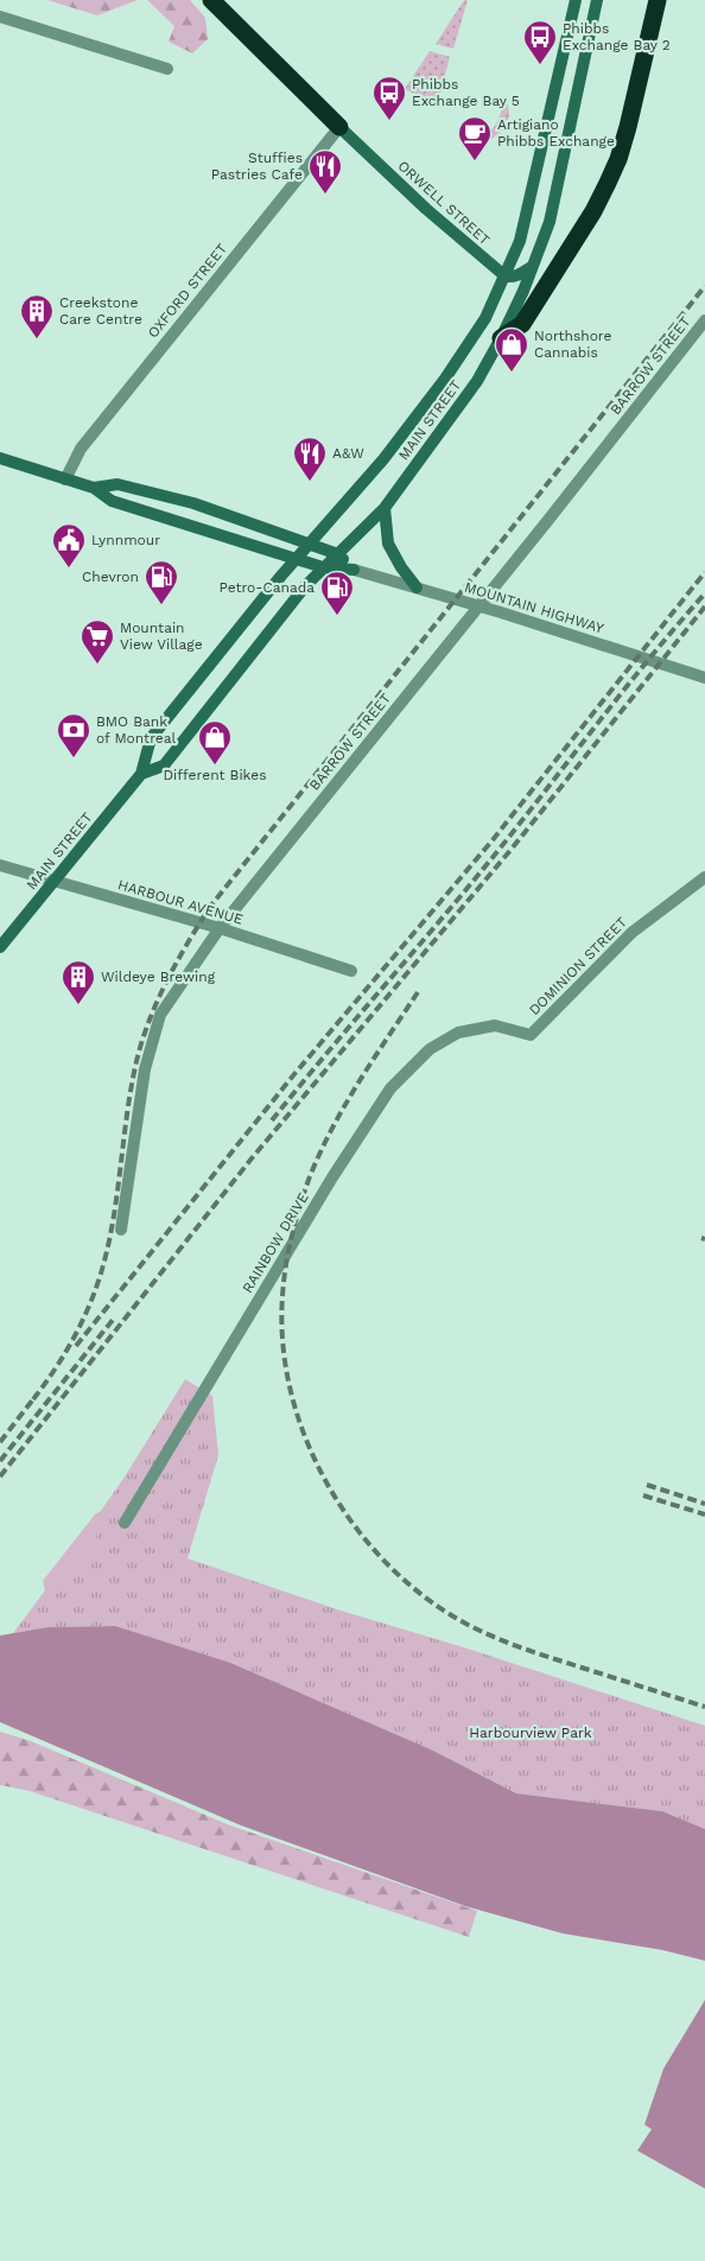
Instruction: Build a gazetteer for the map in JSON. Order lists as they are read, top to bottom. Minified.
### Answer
{"streets":{"main road":["ORWELL STREET","MAIN STREET","MOUNTAIN HIGHWAY"],"street":["OXFORD STREET","BARROW STREET","HARBOUR AVENUE","DOMINION STREET","RAINBOW DRIVE"]},"crossings":[["ORWELL STREET","OXFORD STREET"],["ORWELL STREET","MAIN STREET"],["OXFORD STREET","MOUNTAIN HIGHWAY"],["BARROW STREET","MOUNTAIN HIGHWAY"],["BARROW STREET","HARBOUR AVENUE"],["MAIN STREET","MOUNTAIN HIGHWAY"],["MAIN STREET","HARBOUR AVENUE"],["DOMINION STREET","RAINBOW DRIVE"]],"parks":["Harbourview Park"],"places":{"bus stop":["Phibbs Exchange Bay 2","Phibbs Exchange Bay 5"],"cafe":["Artigiano Phibbs Exchange"],"restaurant":["Stuffies Pastries Cafe","A&W"],"building":["Creekstone Care Centre","Wildeye Brewing"],"shop":["Northshore Cannabis","Different Bikes"],"public building":["Lynnmour"],"fuel station":["Chevron","Petro-Canada"],"supermarket":["Mountain View Village"],"bank":["BMO Bank of Montreal"]}}
